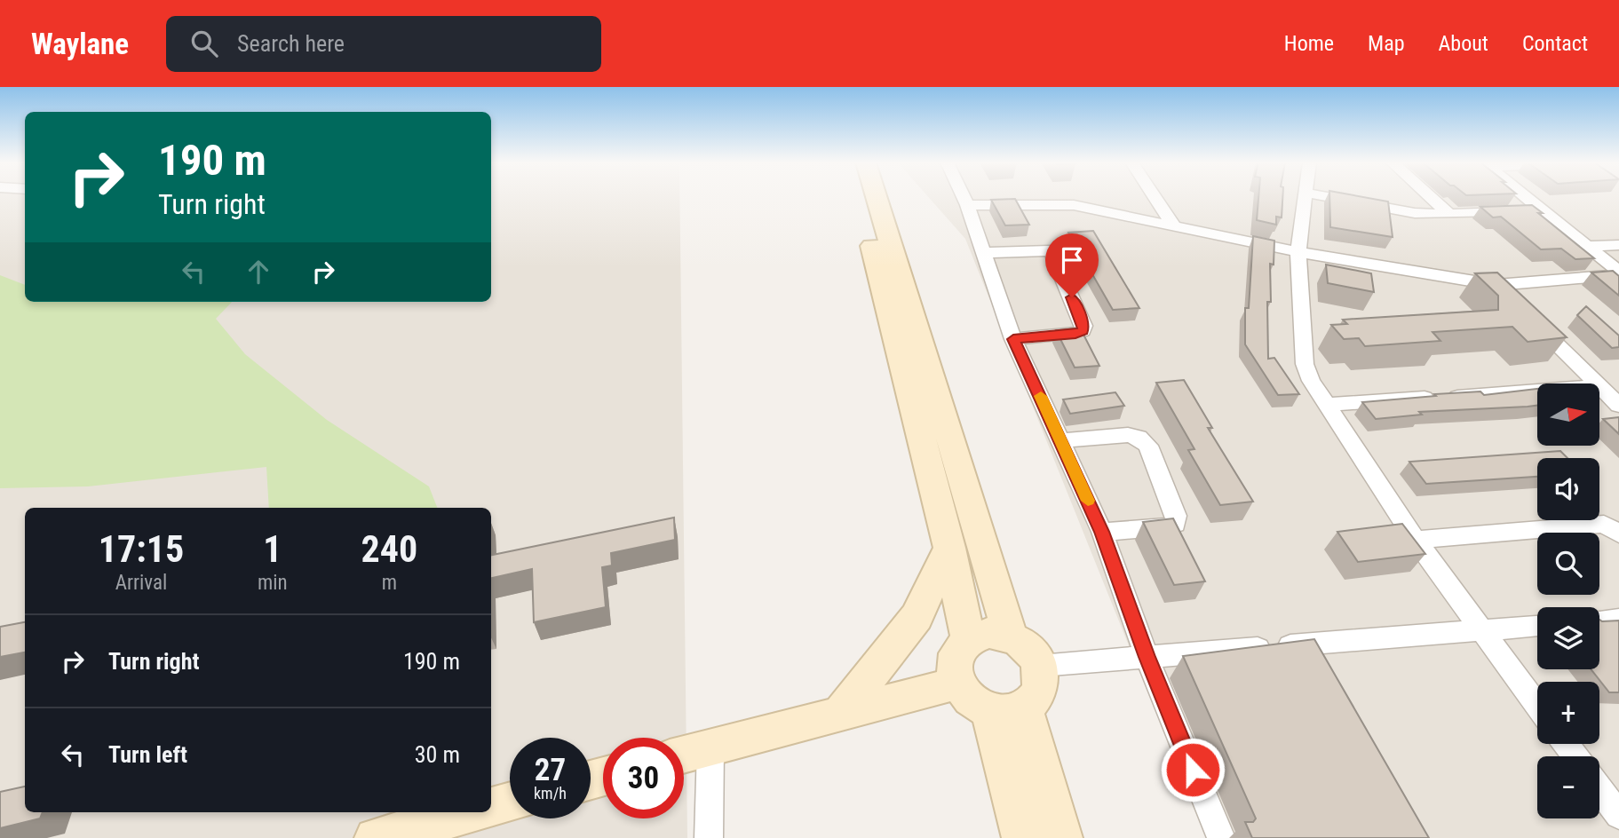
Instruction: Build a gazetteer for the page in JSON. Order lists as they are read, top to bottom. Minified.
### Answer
{"north":"right","page":{"header":"Waylane","search":"Search here","nav":["Home","Map","About","Contact"],"turn":["190 m","Turn right"],"map_buttons":["+","−"],"eta":["17:15","Arrival","1","min","240","m"],"list":[{"name":"Turn right","value":"190 m"},{"name":"Turn left","value":"30 m"}],"speed":"27 km/h","limit":"30"}}
